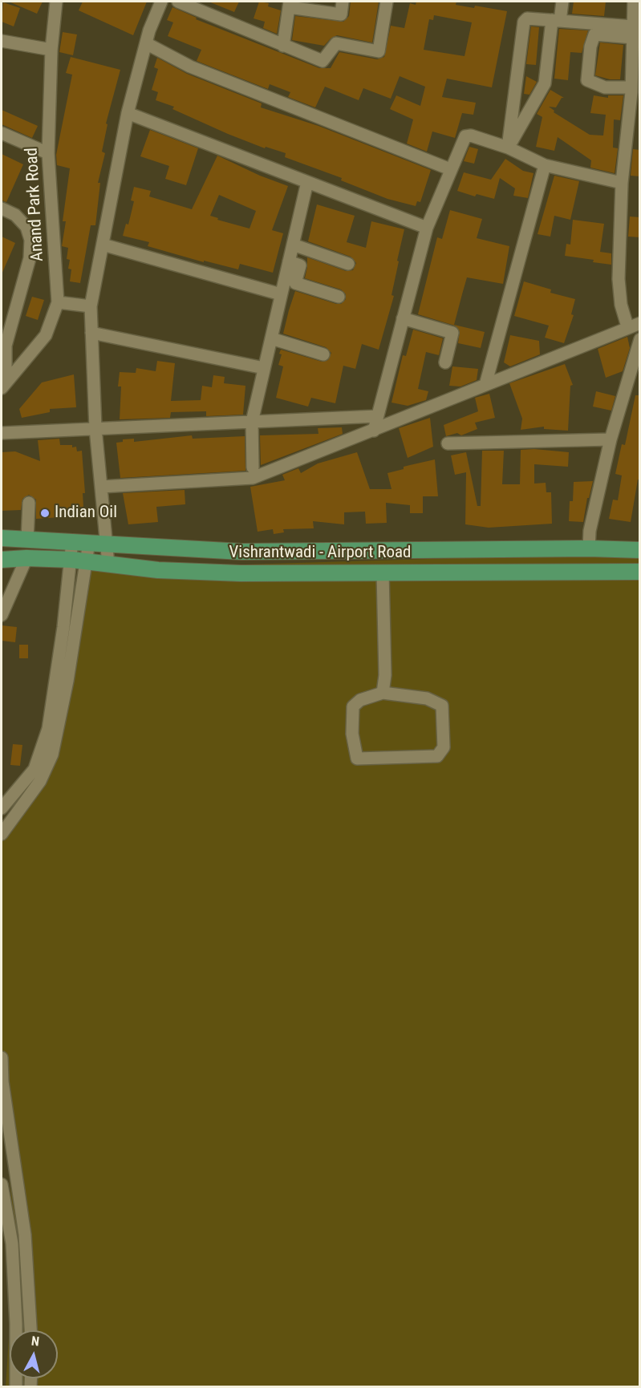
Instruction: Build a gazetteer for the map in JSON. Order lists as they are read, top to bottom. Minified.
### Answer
{"streets":{"main road":["Vishrantwadi - Airport Road"],"street":["Anand Park Road"]},"places":["Indian Oil"],"north":"top"}
